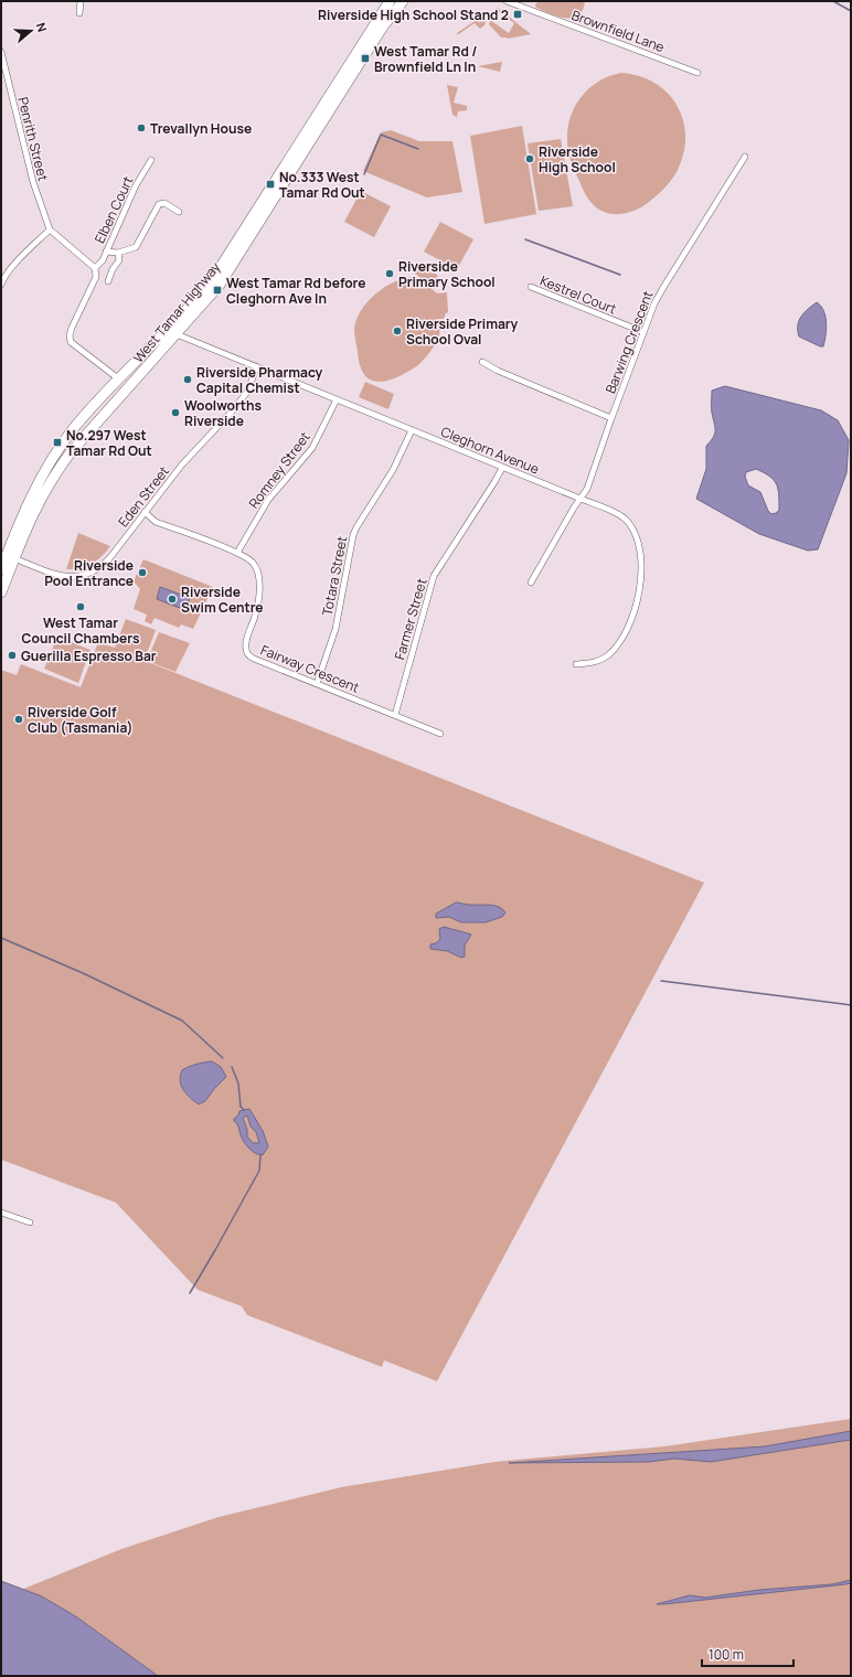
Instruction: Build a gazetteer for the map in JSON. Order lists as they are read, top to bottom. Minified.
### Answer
{"streets":{"highway":["West Tamar Highway"],"street":["Brownfield Lane","Penrith Street","Elben Court","Kestrel Court","Barwing Crescent","Cleghorn Avenue","Romney Street","Eden Street","Totara Street","Farmer Street","Fairway Crescent"]},"crossings":[["Elben Court","West Tamar Highway"],["Kestrel Court","Barwing Crescent"],["West Tamar Highway","Cleghorn Avenue"],["West Tamar Highway","Eden Street"],["Barwing Crescent","Cleghorn Avenue"],["Cleghorn Avenue","Romney Street"],["Cleghorn Avenue","Eden Street"],["Cleghorn Avenue","Totara Street"],["Cleghorn Avenue","Farmer Street"],["Romney Street","Fairway Crescent"],["Eden Street","Fairway Crescent"],["Totara Street","Fairway Crescent"],["Farmer Street","Fairway Crescent"]],"places":{"transit":["Riverside High School Stand 2","West Tamar Rd / Brownfield Ln In","No.333 West Tamar Rd Out","West Tamar Rd before Cleghorn Ave In","No.297 West Tamar Rd Out"],"other":["Trevallyn House","Riverside High School","Riverside Primary School","Riverside Primary School Oval","Riverside Pharmacy Capital Chemist","Woolworths Riverside","Riverside Pool Entrance","Riverside Swim Centre","West Tamar Council Chambers","Guerilla Espresso Bar","Riverside Golf Club (Tasmania)"]},"scale_bar":"100 m","north":"right"}
